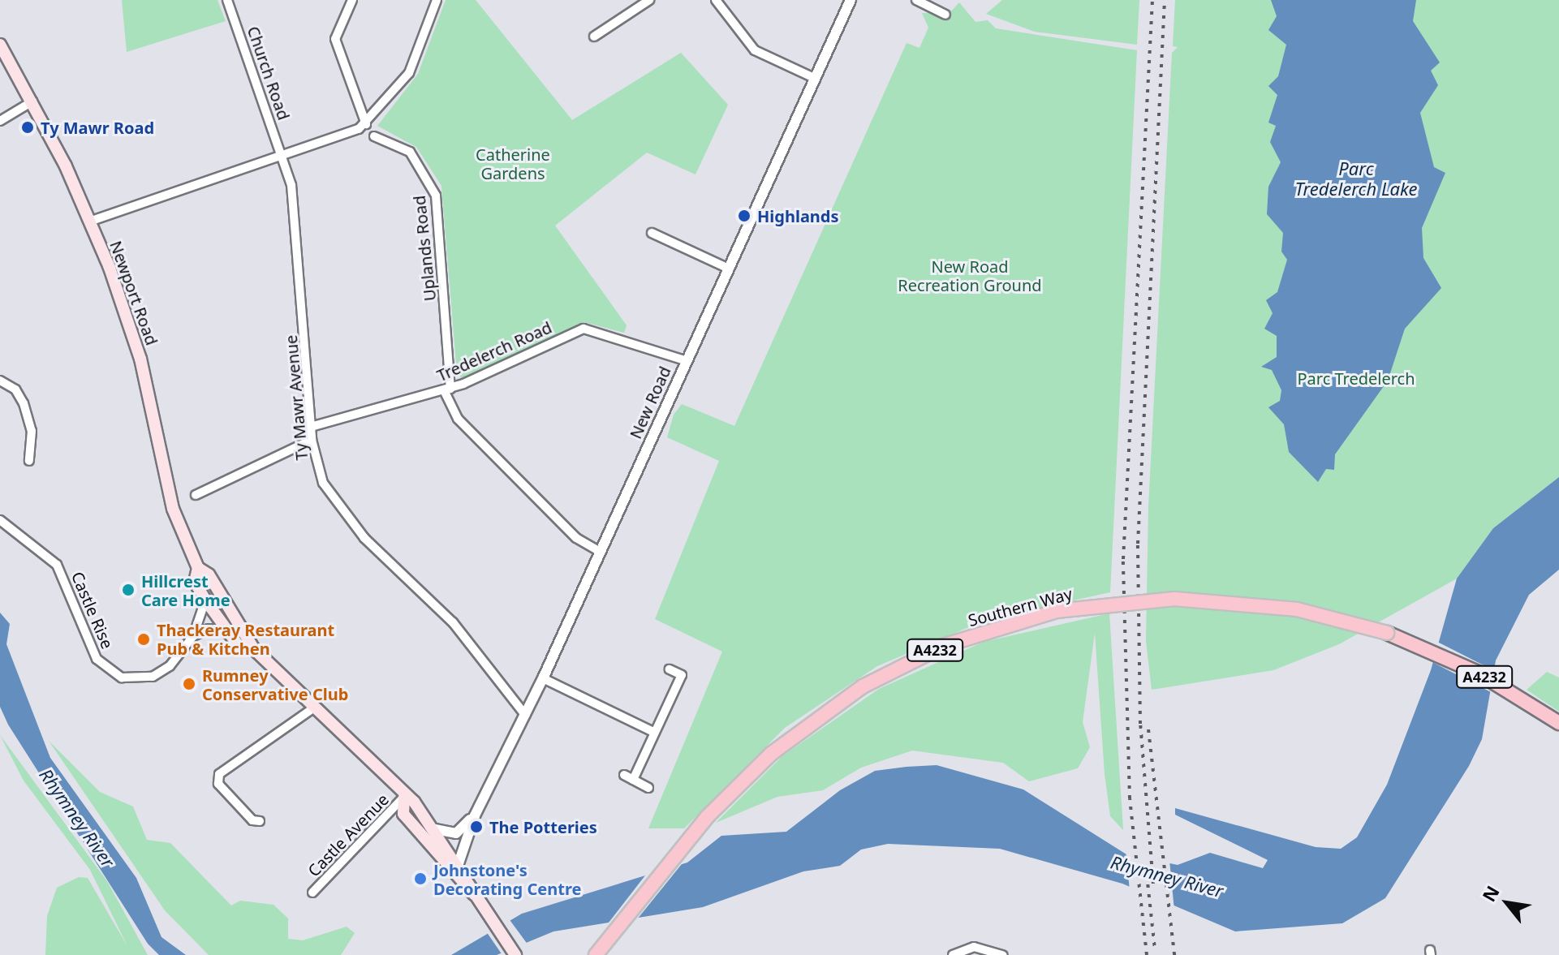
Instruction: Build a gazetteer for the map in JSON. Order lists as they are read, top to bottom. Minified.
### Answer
{"streets":{"main road":["Newport Road","Southern Way","A4232"],"street":["Church Road","Uplands Road","Tredelerch Road","Ty Mawr Avenue","New Road","Castle Rise","Castle Avenue"]},"crossings":[["Church Road","Ty Mawr Avenue"],["Uplands Road","Tredelerch Road"],["Uplands Road","New Road"],["Newport Road","New Road"],["Newport Road","Castle Rise"],["Newport Road","Castle Avenue"],["Tredelerch Road","Ty Mawr Avenue"],["Tredelerch Road","New Road"],["Ty Mawr Avenue","New Road"]],"water":["Parc Tredelerch Lake","Rhymney River"],"parks":["Catherine Gardens","New Road Recreation Ground","Parc Tredelerch"],"places":["Ty Mawr Road","Highlands","Hillcrest Care Home","Thackeray Restaurant Pub & Kitchen","Rumney Conservative Club","The Potteries","Johnstone's Decorating Centre"],"north":"top left"}
